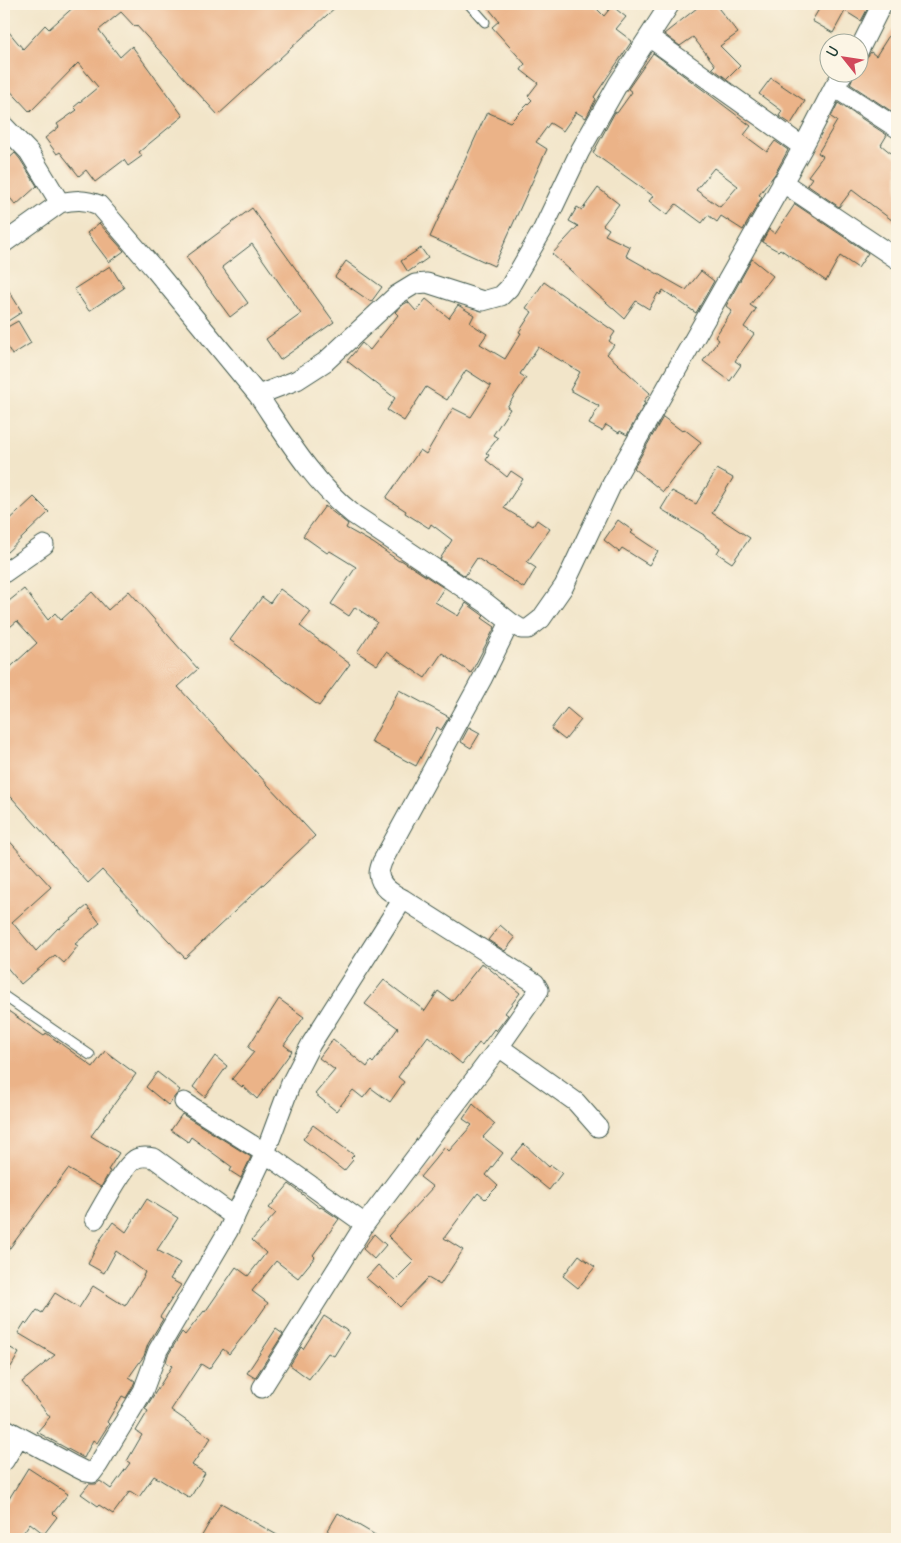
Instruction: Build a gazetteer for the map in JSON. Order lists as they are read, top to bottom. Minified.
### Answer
{"north":"top left"}
